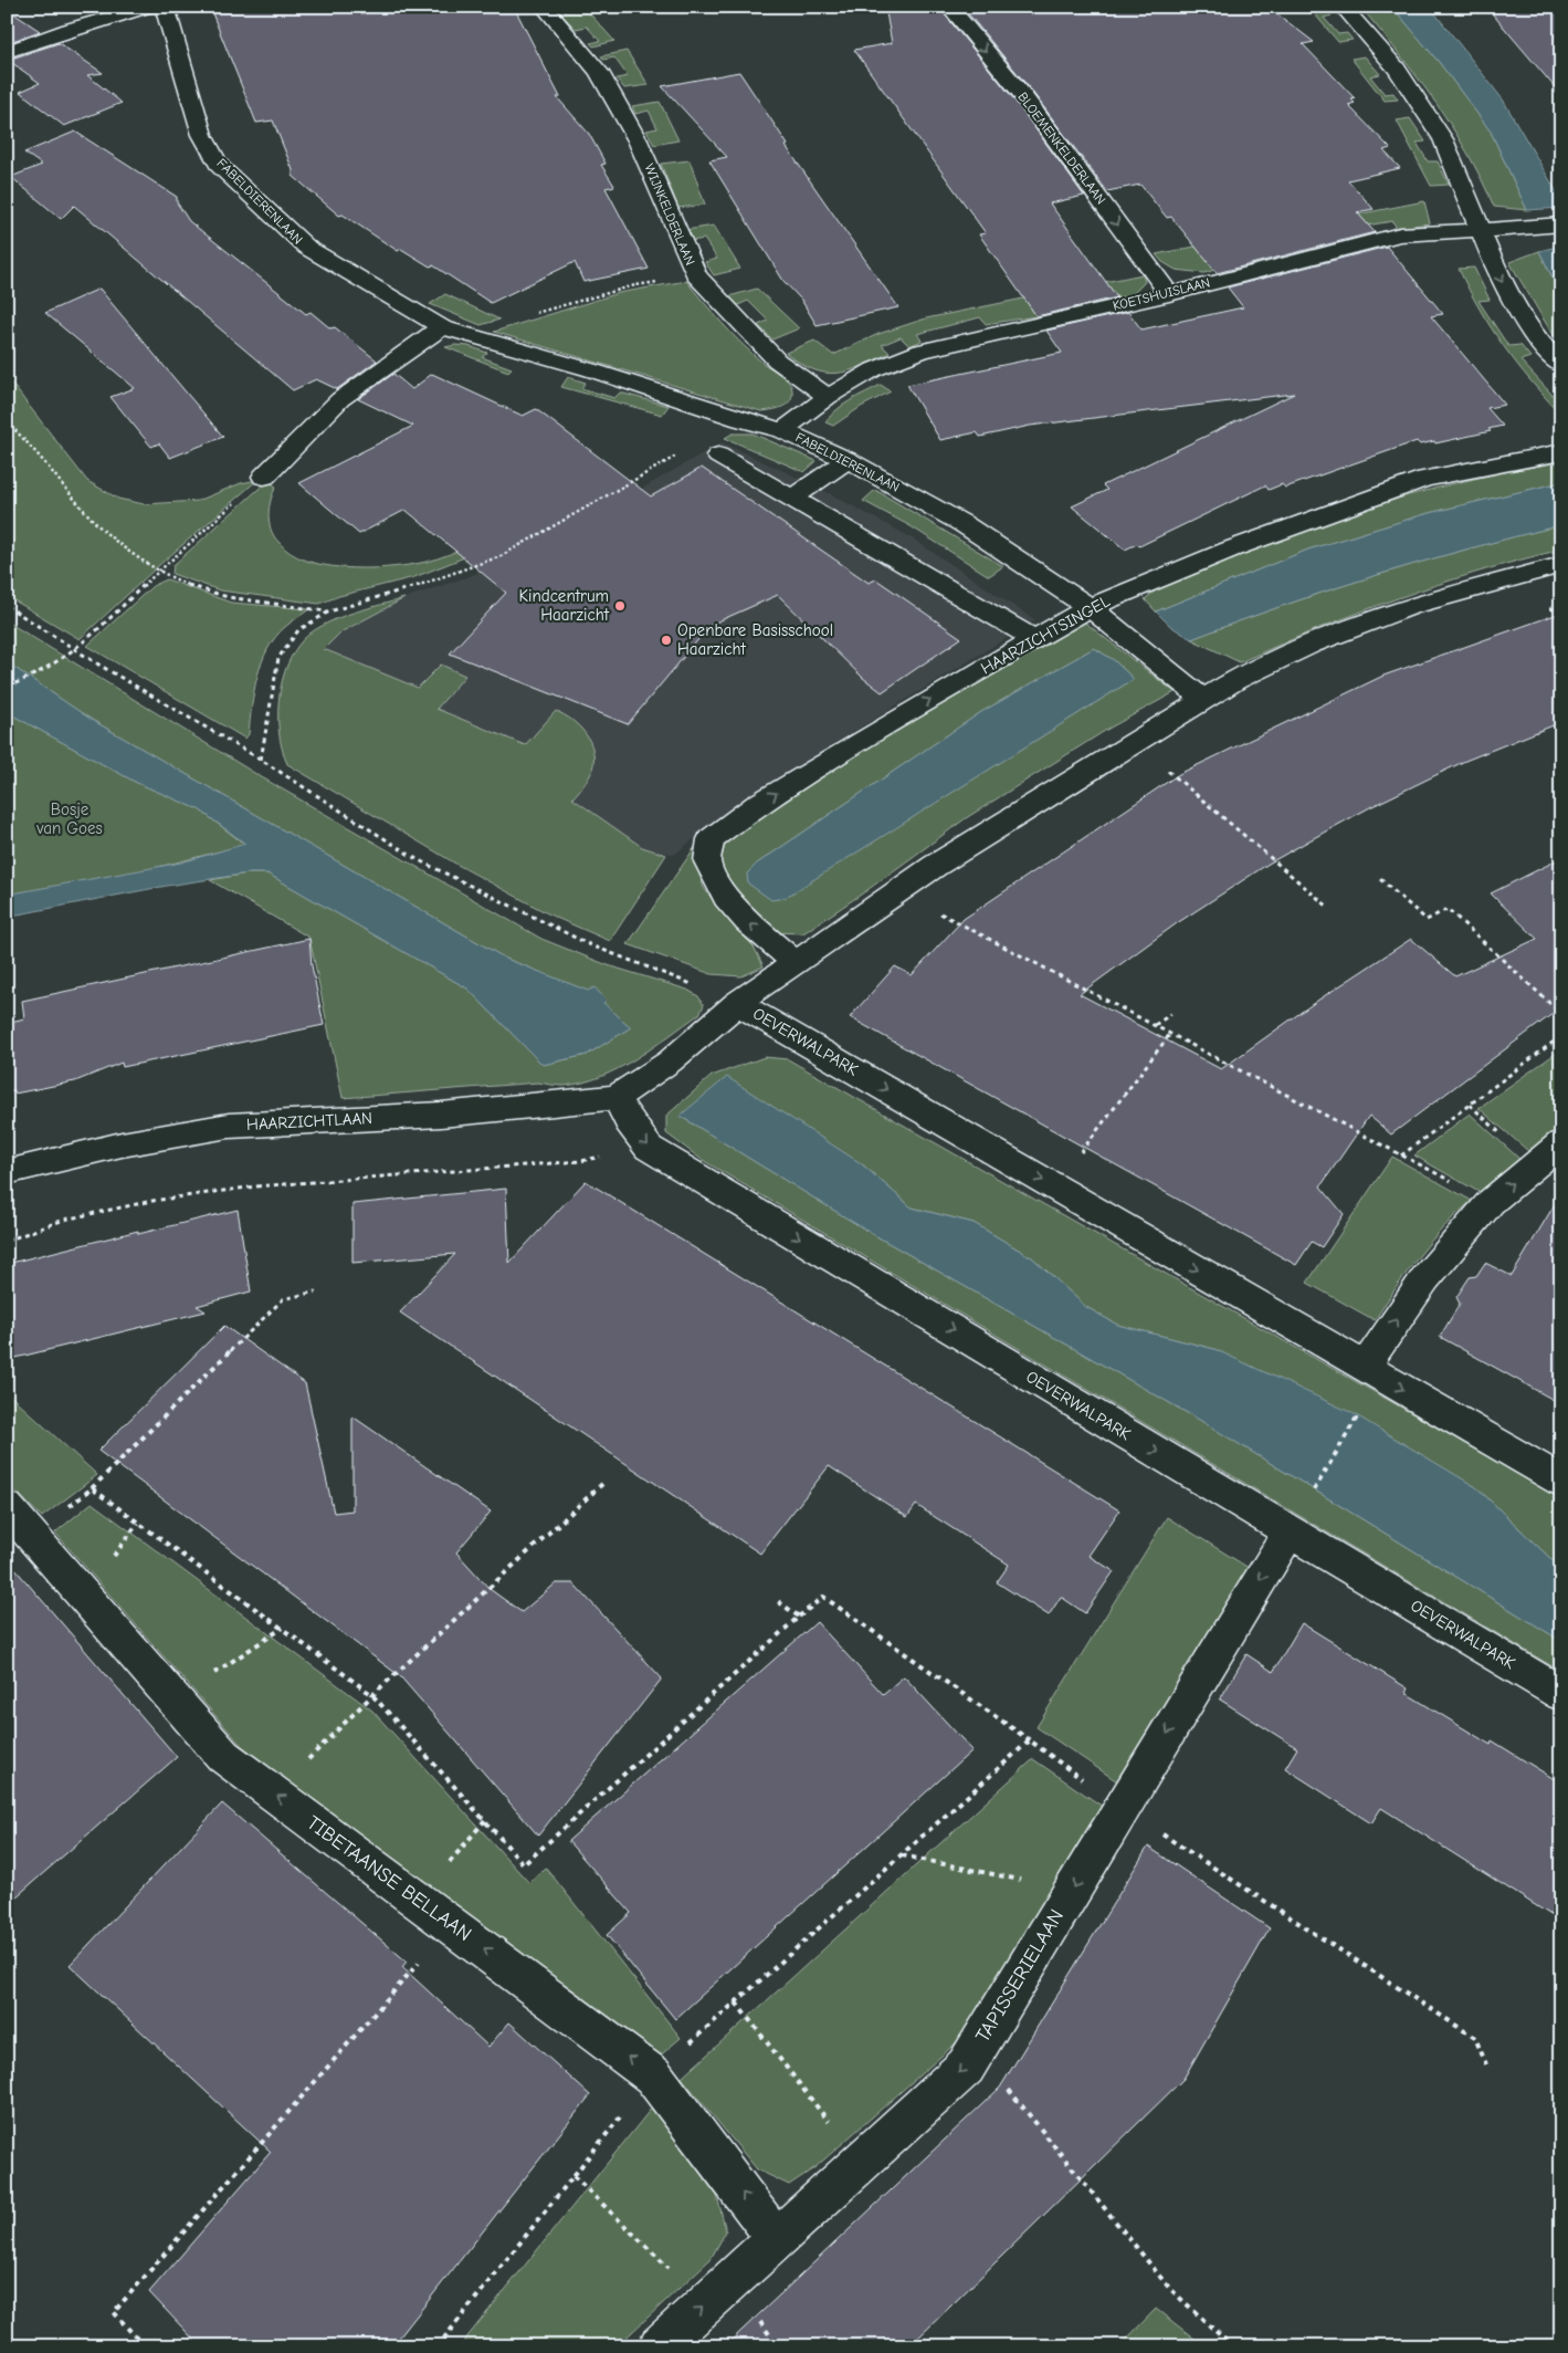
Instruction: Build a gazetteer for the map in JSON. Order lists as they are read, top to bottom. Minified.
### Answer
{"streets":{"street":["BLOEMENKELDERLAAN","FABELDIERENLAAN","WIJNKELDERLAAN","KOETSHUISLAAN","HAARZICHTSINGEL","OEVERWALPARK","HAARZICHTLAAN","TIBETAANSE BELLAAN","TAPISSERIELAAN"]},"crossings":[["BLOEMENKELDERLAAN","KOETSHUISLAAN"],["FABELDIERENLAAN","KOETSHUISLAAN"],["FABELDIERENLAAN","HAARZICHTSINGEL"],["WIJNKELDERLAAN","KOETSHUISLAAN"],["OEVERWALPARK","HAARZICHTLAAN"],["OEVERWALPARK","TAPISSERIELAAN"],["TIBETAANSE BELLAAN","TAPISSERIELAAN"]],"one_way":["BLOEMENKELDERLAAN","OEVERWALPARK","TIBETAANSE BELLAAN"],"parks":["Bosje van Goes"],"places":["Kindcentrum Haarzicht","Openbare Basisschool Haarzicht"]}
